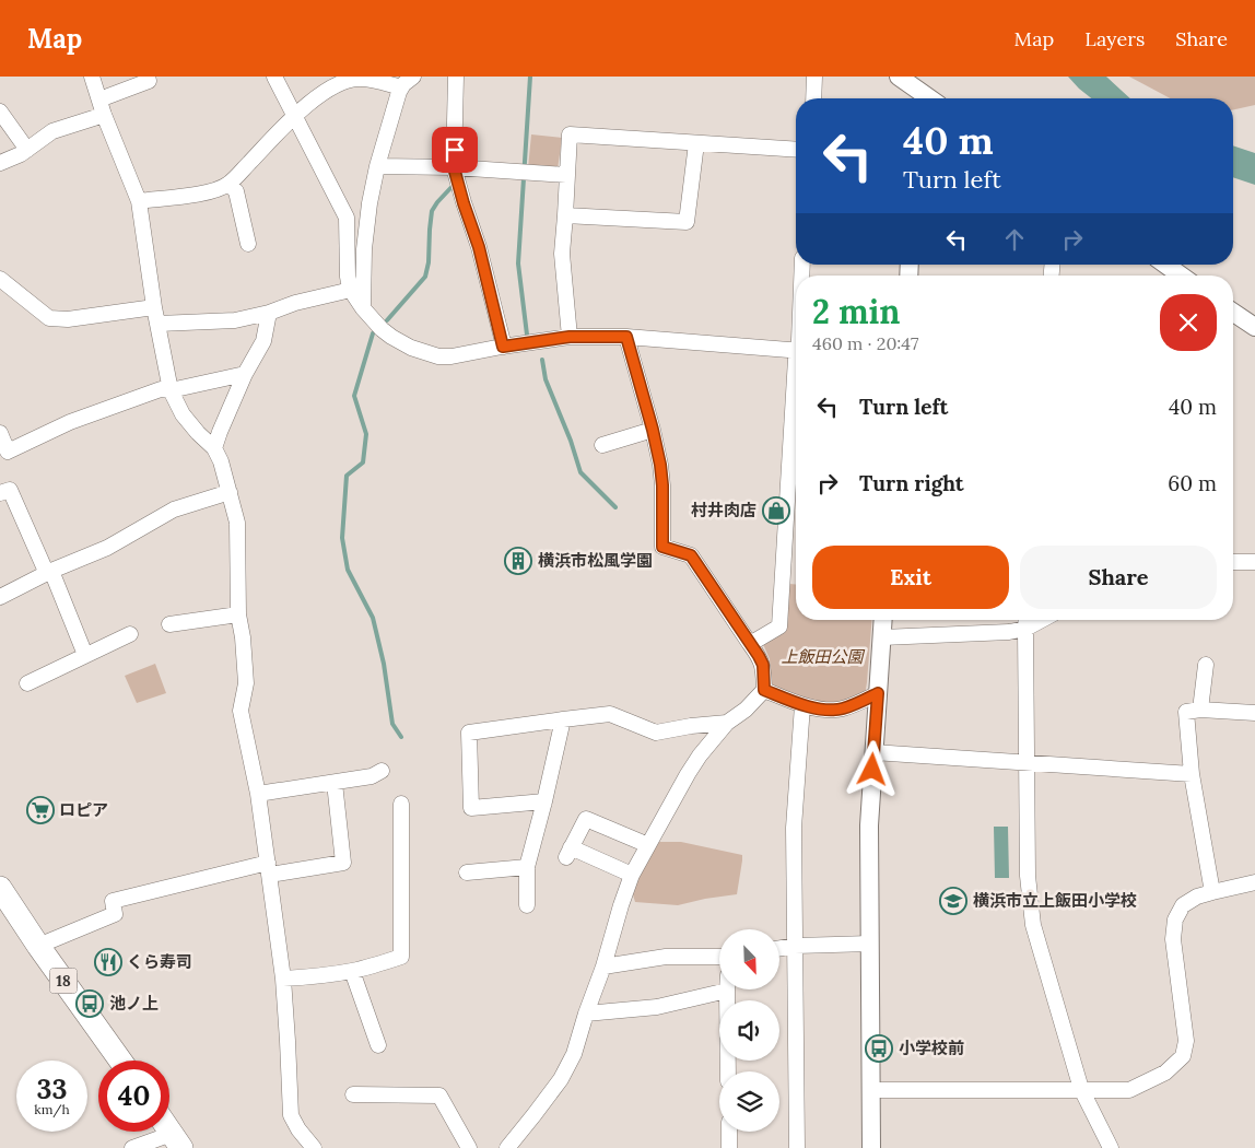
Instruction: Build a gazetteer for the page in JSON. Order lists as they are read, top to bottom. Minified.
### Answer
{"streets":{"main road":["18"]},"parks":["上飯田公園"],"places":{"shop":["村井肉店"],"building":["横浜市松風学園"],"supermarket":["ロピア"],"school or university":["横浜市立上飯田小学校"],"restaurant":["くら寿司"],"bus stop":["池ノ上","小学校前"]},"north":"bottom right","page":{"header":"Map","nav":["Map","Layers","Share"],"turn":["40 m","Turn left"],"heading":["2 min","460 m · 20:47"],"list":[{"name":"Turn left","value":"40 m"},{"name":"Turn right","value":"60 m"}],"buttons":["Exit","Share"],"speed":"33 km/h","limit":"40"}}
